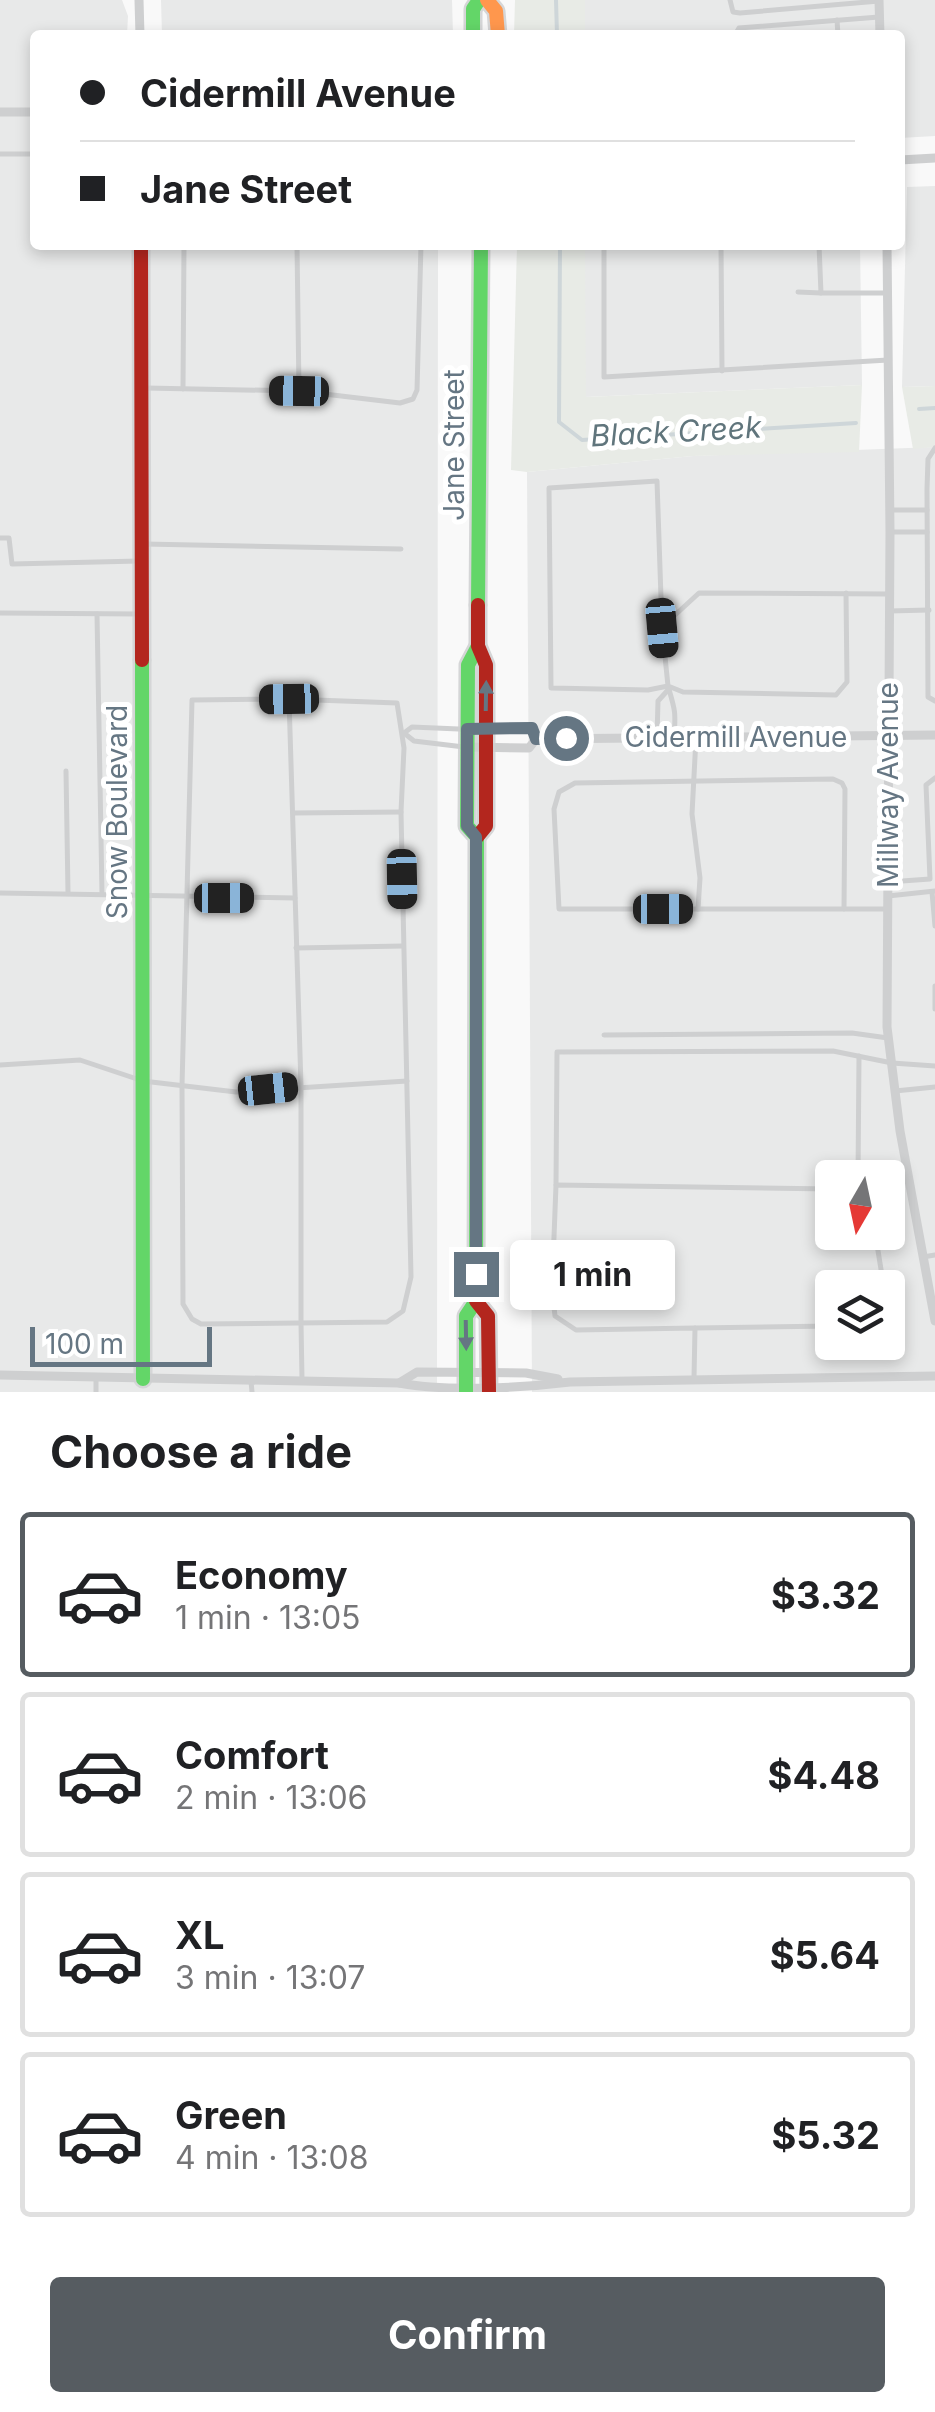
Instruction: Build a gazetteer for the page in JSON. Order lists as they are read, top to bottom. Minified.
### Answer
{"streets":{"main road":["Jane Street","Snow Boulevard"],"street":["Cidermill Avenue","Millway Avenue"]},"crossings":[["Jane Street","Cidermill Avenue"],["Cidermill Avenue","Millway Avenue"]],"water":["Black Creek"],"scale_bar":"100 m","north":"bottom","page":{"banner":["Cidermill Avenue","Jane Street"],"bubble":"1 min","scale":"100 m","heading":"Choose a ride","list":[{"name":"Economy","note":"1 min · 13:05","value":"$3.32"},{"name":"Comfort","note":"2 min · 13:06","value":"$4.48"},{"name":"XL","note":"3 min · 13:07","value":"$5.64"},{"name":"Green","note":"4 min · 13:08","value":"$5.32"}],"buttons":"Confirm"}}
